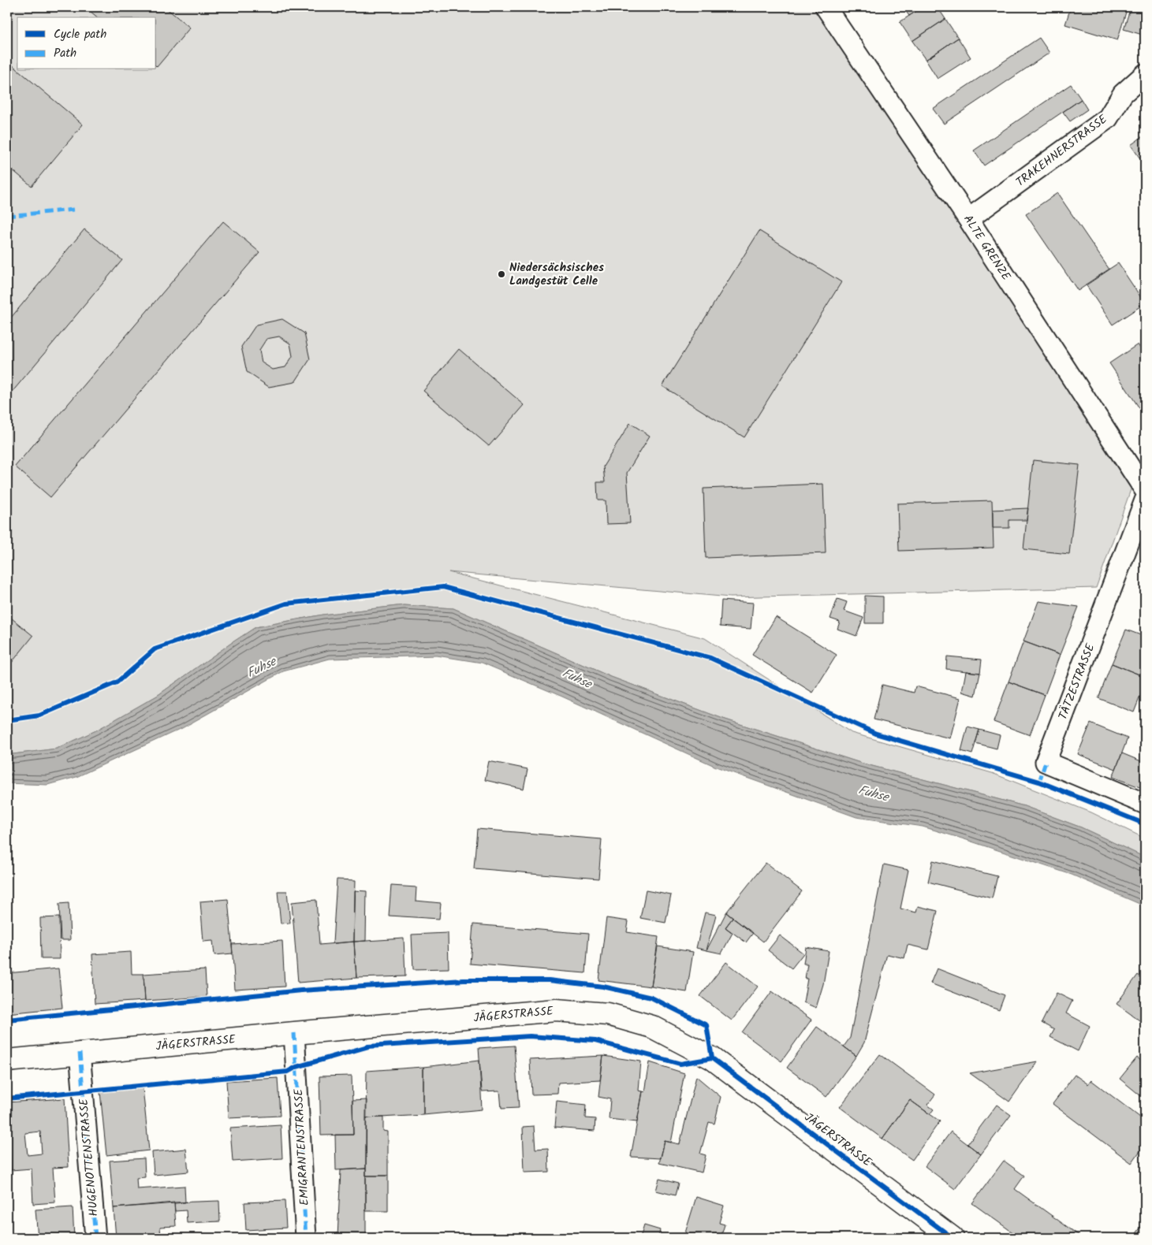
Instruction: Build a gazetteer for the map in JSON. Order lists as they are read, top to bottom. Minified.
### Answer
{"streets":{"street":["TRAKEHNERSTRASSE","ALTE GRENZE","TÄTZESTRASSE","JÄGERSTRASSE","EMIGRANTENSTRASSE","HUGENOTTENSTRASSE"]},"crossings":[["TRAKEHNERSTRASSE","ALTE GRENZE"],["JÄGERSTRASSE","EMIGRANTENSTRASSE"],["JÄGERSTRASSE","HUGENOTTENSTRASSE"]],"water":["Fuhse"],"places":["Niedersächsisches Landgestüt Celle"],"legend":["Cycle path","Path"]}
